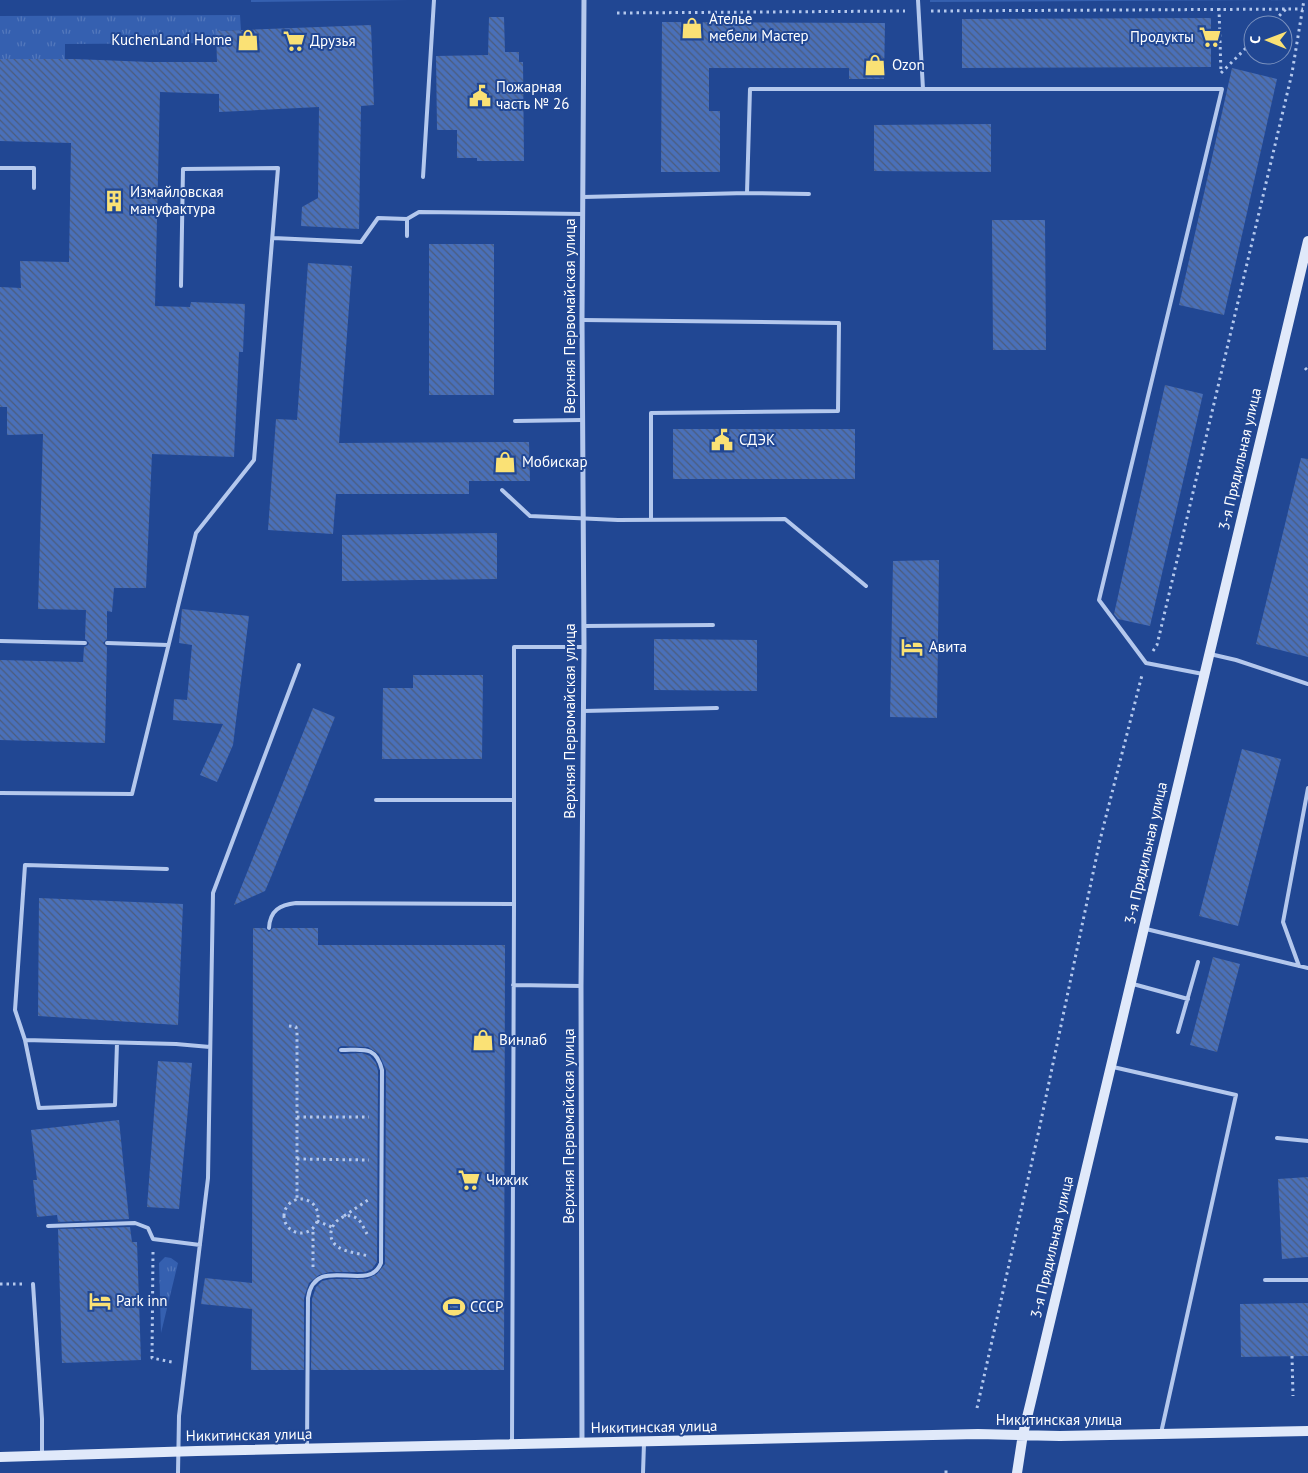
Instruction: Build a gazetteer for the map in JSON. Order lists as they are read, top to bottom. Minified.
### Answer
{"streets":{"street":["Верхняя Первомайская улица","3-я Прядильная улица","Никитинская улица"]},"crossings":[["Верхняя Первомайская улица","Никитинская улица"],["3-я Прядильная улица","Никитинская улица"]],"places":{"shop":["Ателье мебели Мастер","KuchenLand Home","Ozon","Мобискар","Винлаб"],"supermarket":["Продукты","Друзья","Чижик"],"public building":["Пожарная часть № 26","СДЭК"],"building":["Измайловская мануфактура"],"hotel":["Авита","Park inn"],"sports":["СССР"]},"north":"left"}
